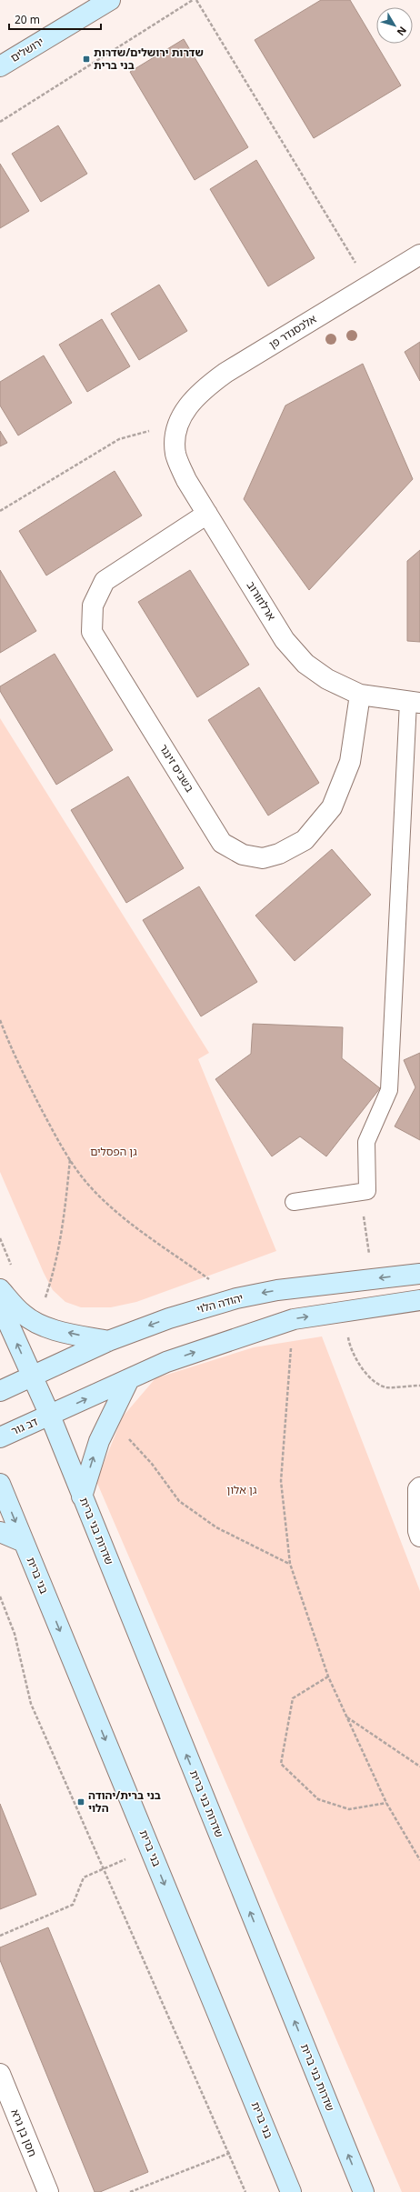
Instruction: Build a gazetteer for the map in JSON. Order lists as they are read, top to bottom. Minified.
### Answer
{"streets":{"main road":["ירושלים","יהודה הלוי","דב גור","שדרות בני ברית","בני ברית"],"street":["אלכסנדר פן","ארלוזורוב","בשביס זינגר","חסן בן גרא"]},"crossings":[["אלכסנדר פן","ארלוזורוב"],["ארלוזורוב","בשביס זינגר"],["דב גור","שדרות בני ברית"]],"one_way":["שדרות בני ברית","בני ברית"],"parks":["גן הפסלים","גן אלון"],"places":{"transit":["שדרות ירושלים/שדרות בני ברית","בני ברית/יהודה הלוי"]},"scale_bar":"20 m","north":"bottom right"}
